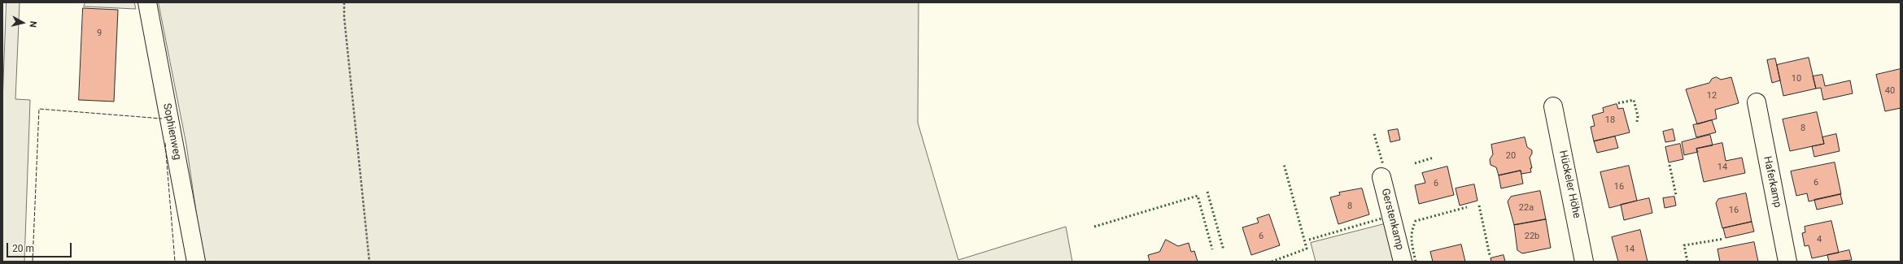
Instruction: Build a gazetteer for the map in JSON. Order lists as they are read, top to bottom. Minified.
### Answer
{"streets":{"street":["Sophienweg","Haferkamp","Hückeler Höhe","Gerstenkamp"]},"house_numbers":["9","10","40","12","18","8","20","14","6","6","16","8","22a","16","6","22b","4","14"],"scale_bar":"20 m","north":"right"}
